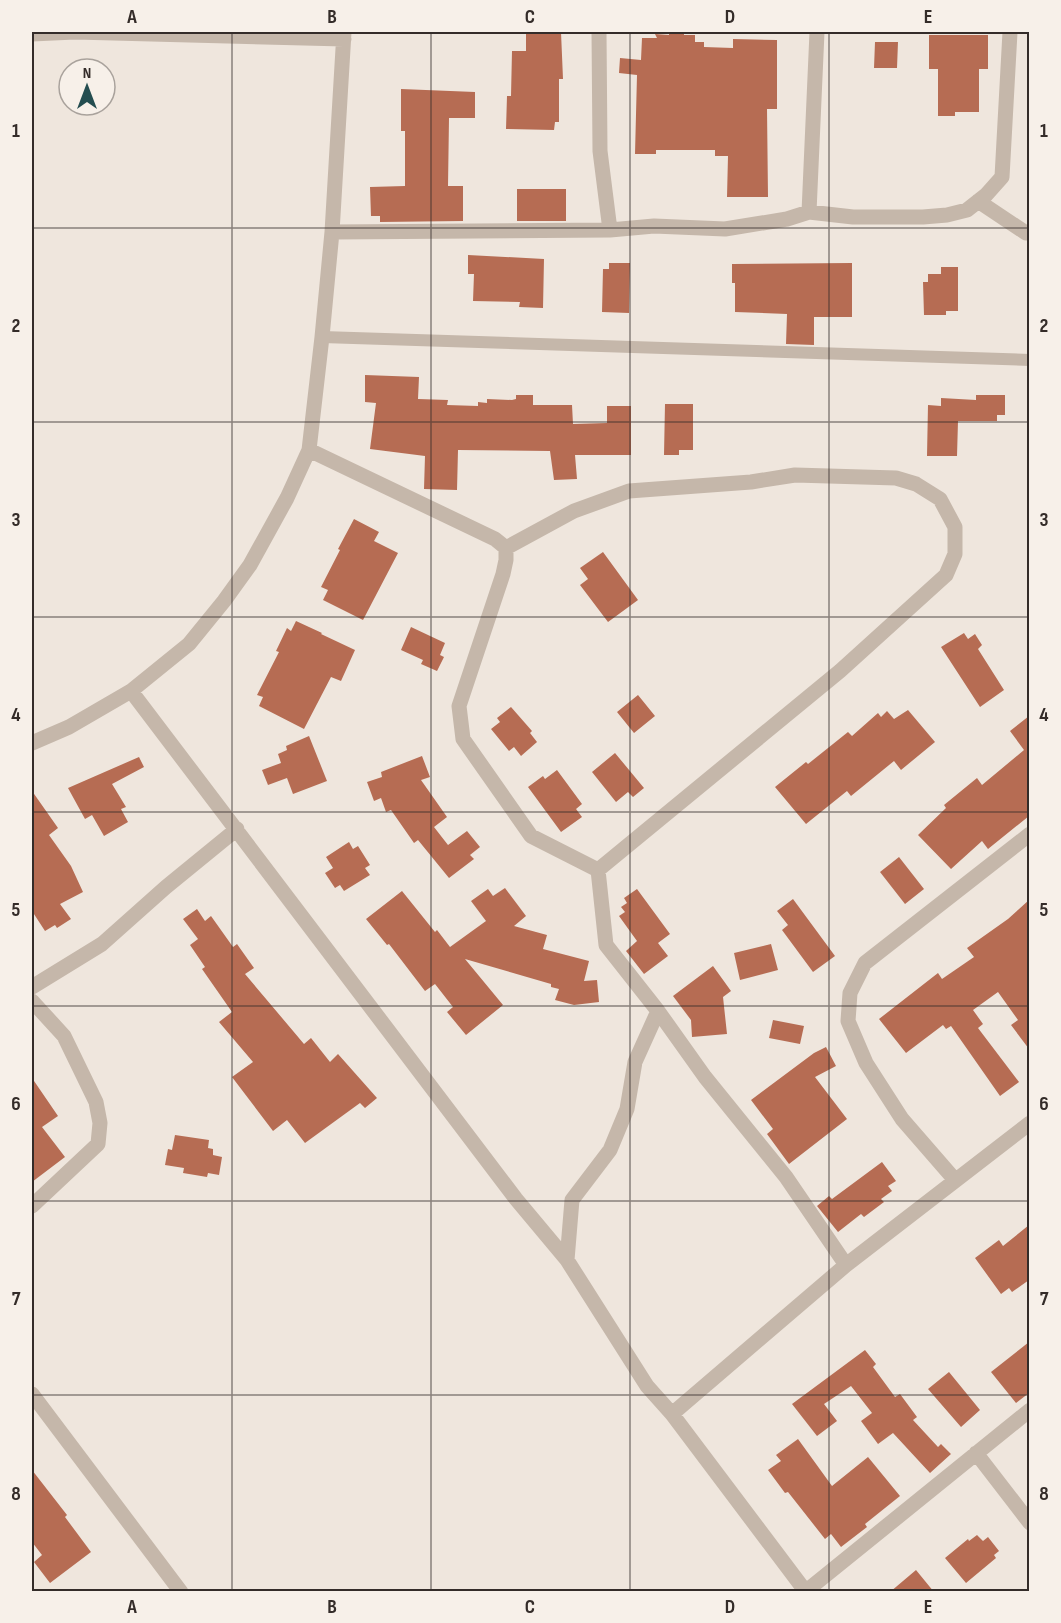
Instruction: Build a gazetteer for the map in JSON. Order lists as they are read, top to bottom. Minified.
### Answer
{"north":"top","grid":{"columns":["A","B","C","D","E"],"rows":["1","2","3","4","5","6","7","8"]}}
